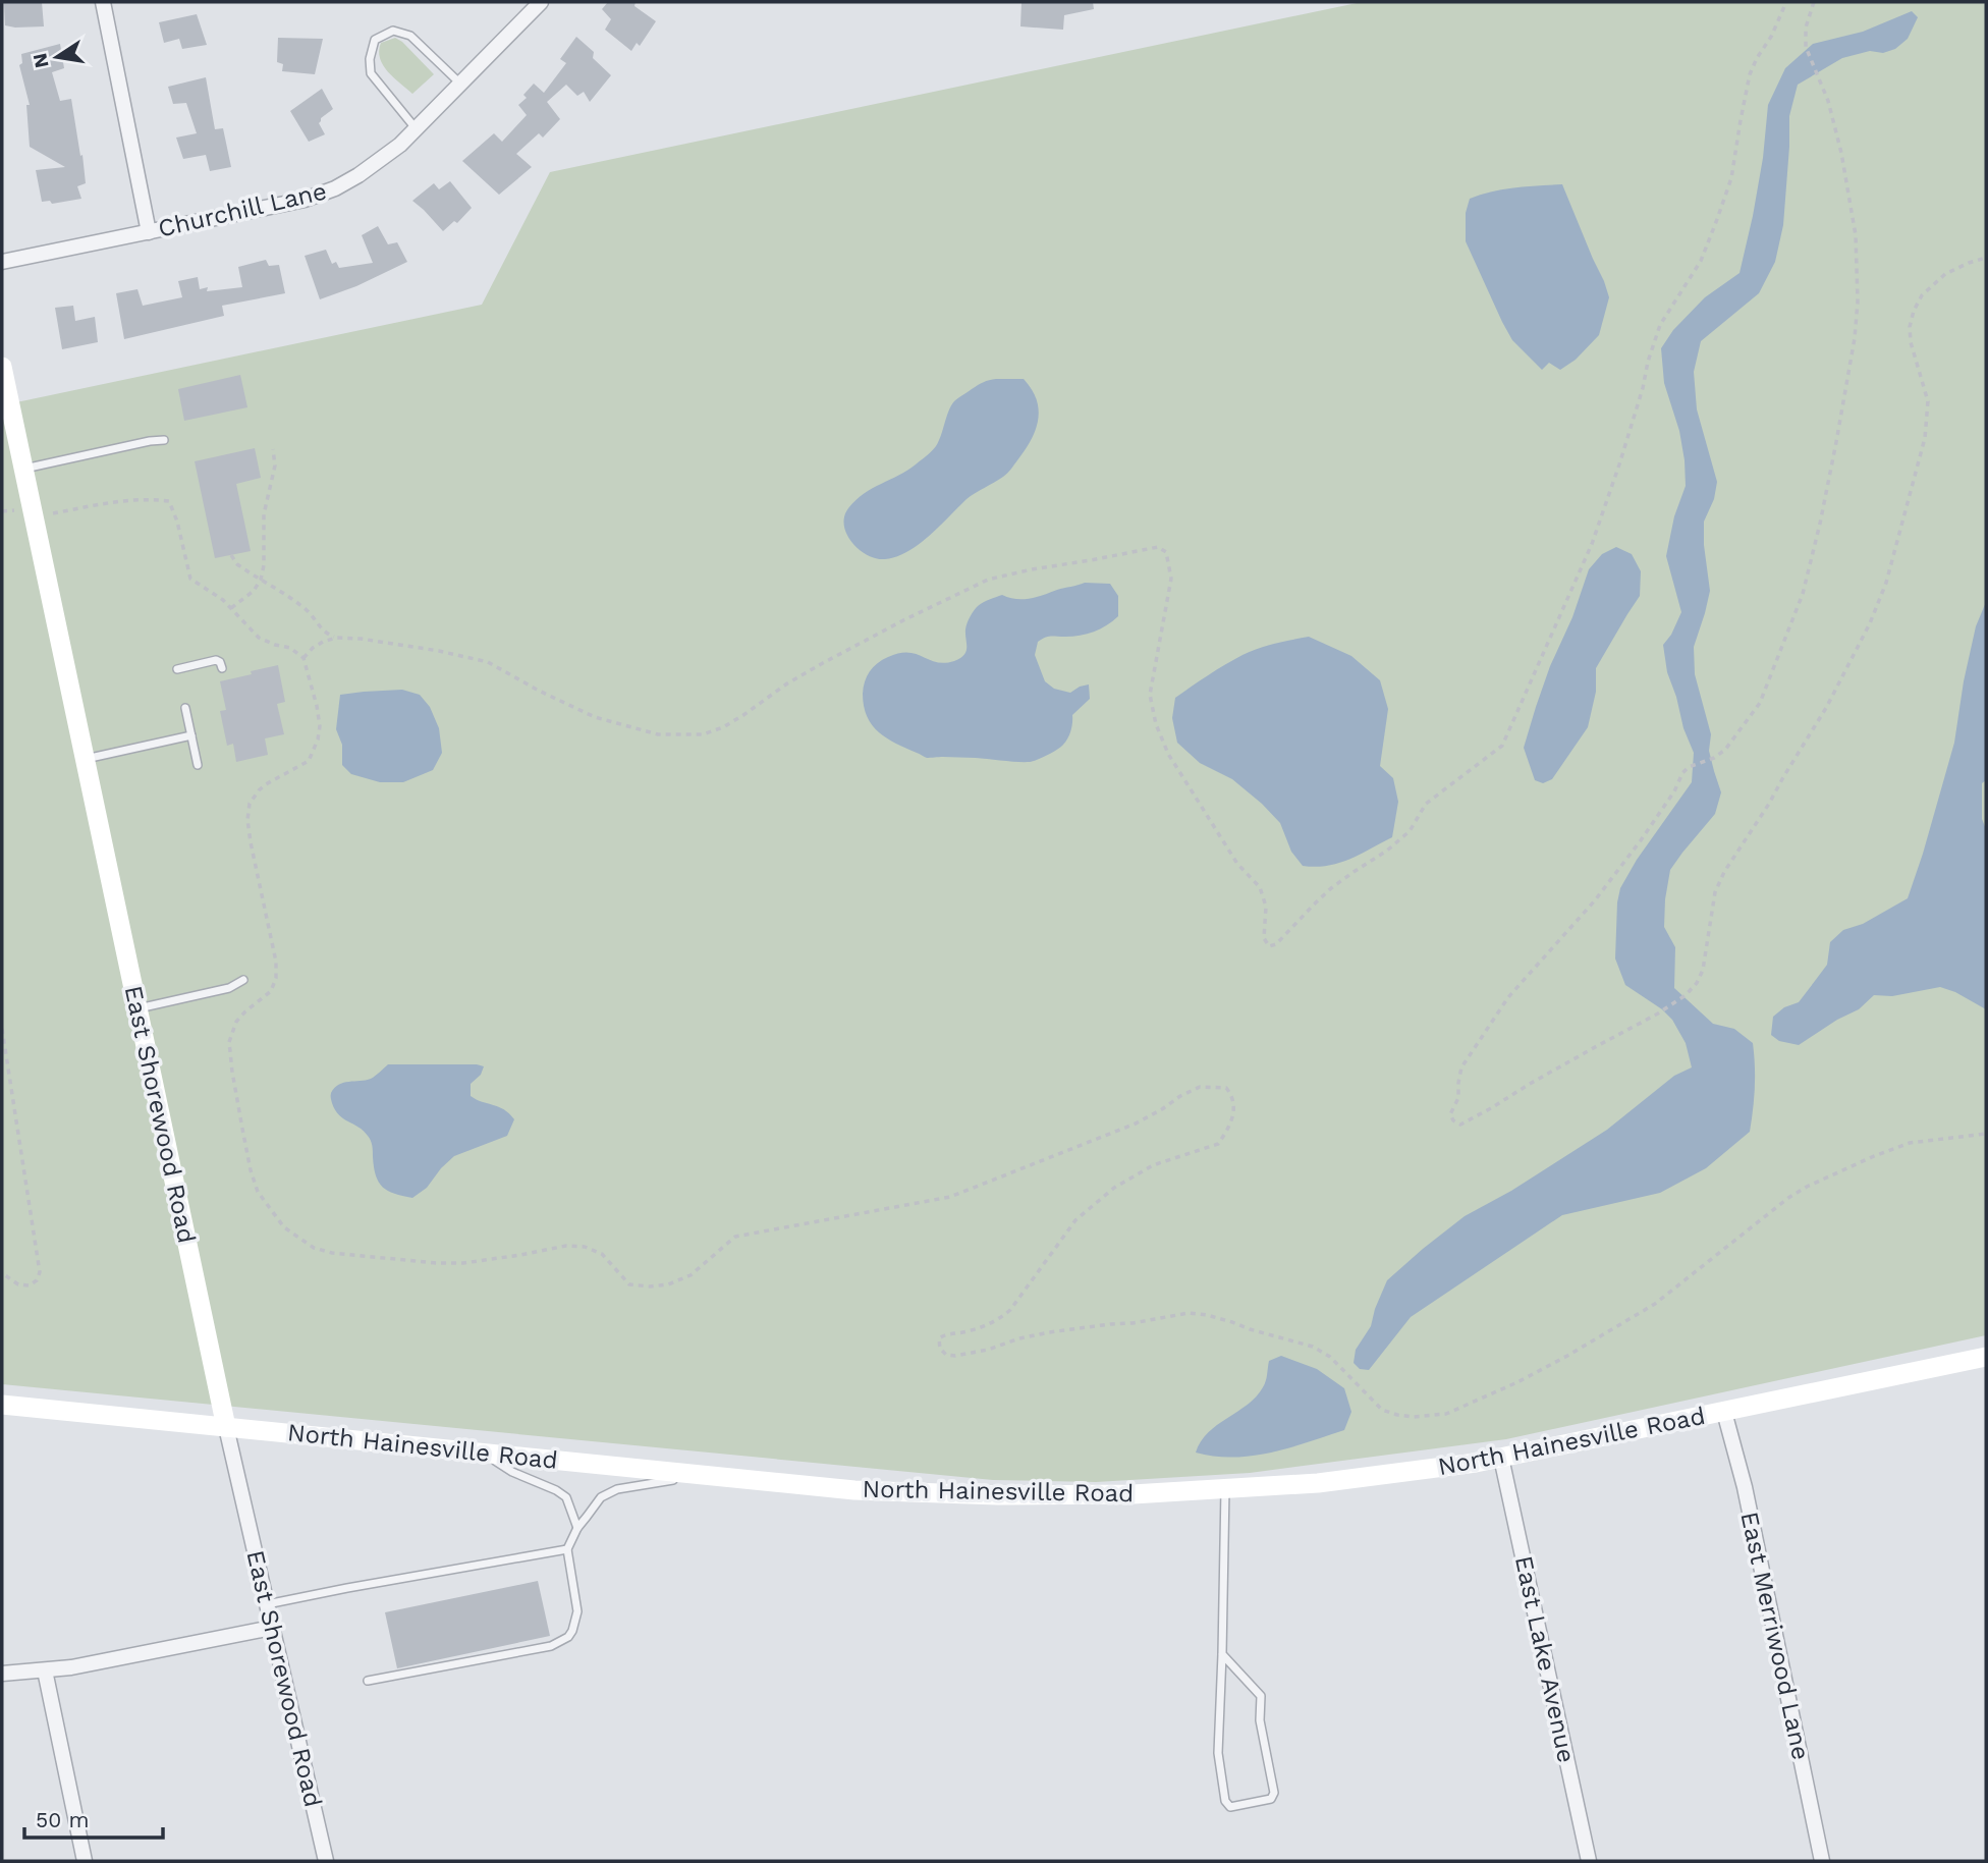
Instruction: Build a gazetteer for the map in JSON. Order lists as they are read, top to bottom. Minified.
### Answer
{"streets":{"main road":["East Shorewood Road","North Hainesville Road"],"street":["Churchill Lane","East Merriwood Lane","East Lake Avenue"]},"crossings":[["East Shorewood Road","North Hainesville Road"],["North Hainesville Road","East Merriwood Lane"],["North Hainesville Road","East Lake Avenue"]],"scale_bar":"50 m","north":"left"}
